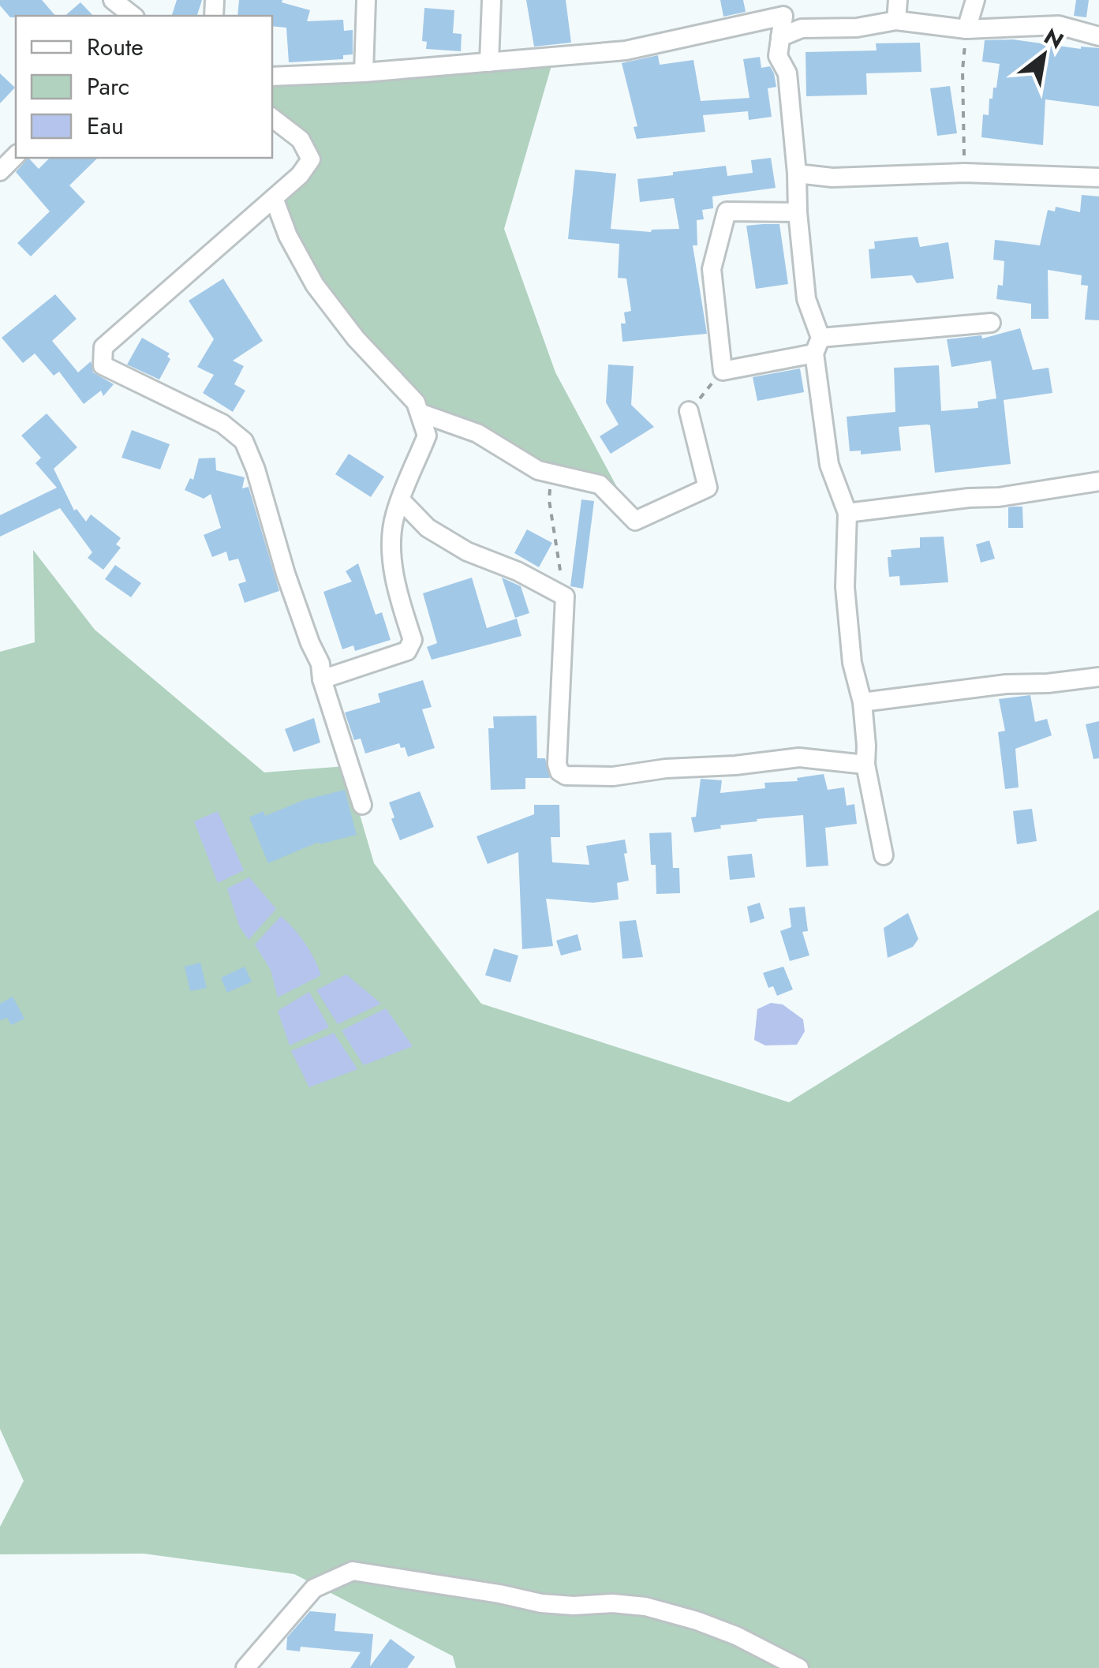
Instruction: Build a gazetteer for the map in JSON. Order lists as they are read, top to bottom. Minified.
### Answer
{"legend":["Route","Parc","Eau"],"north":"top right"}
